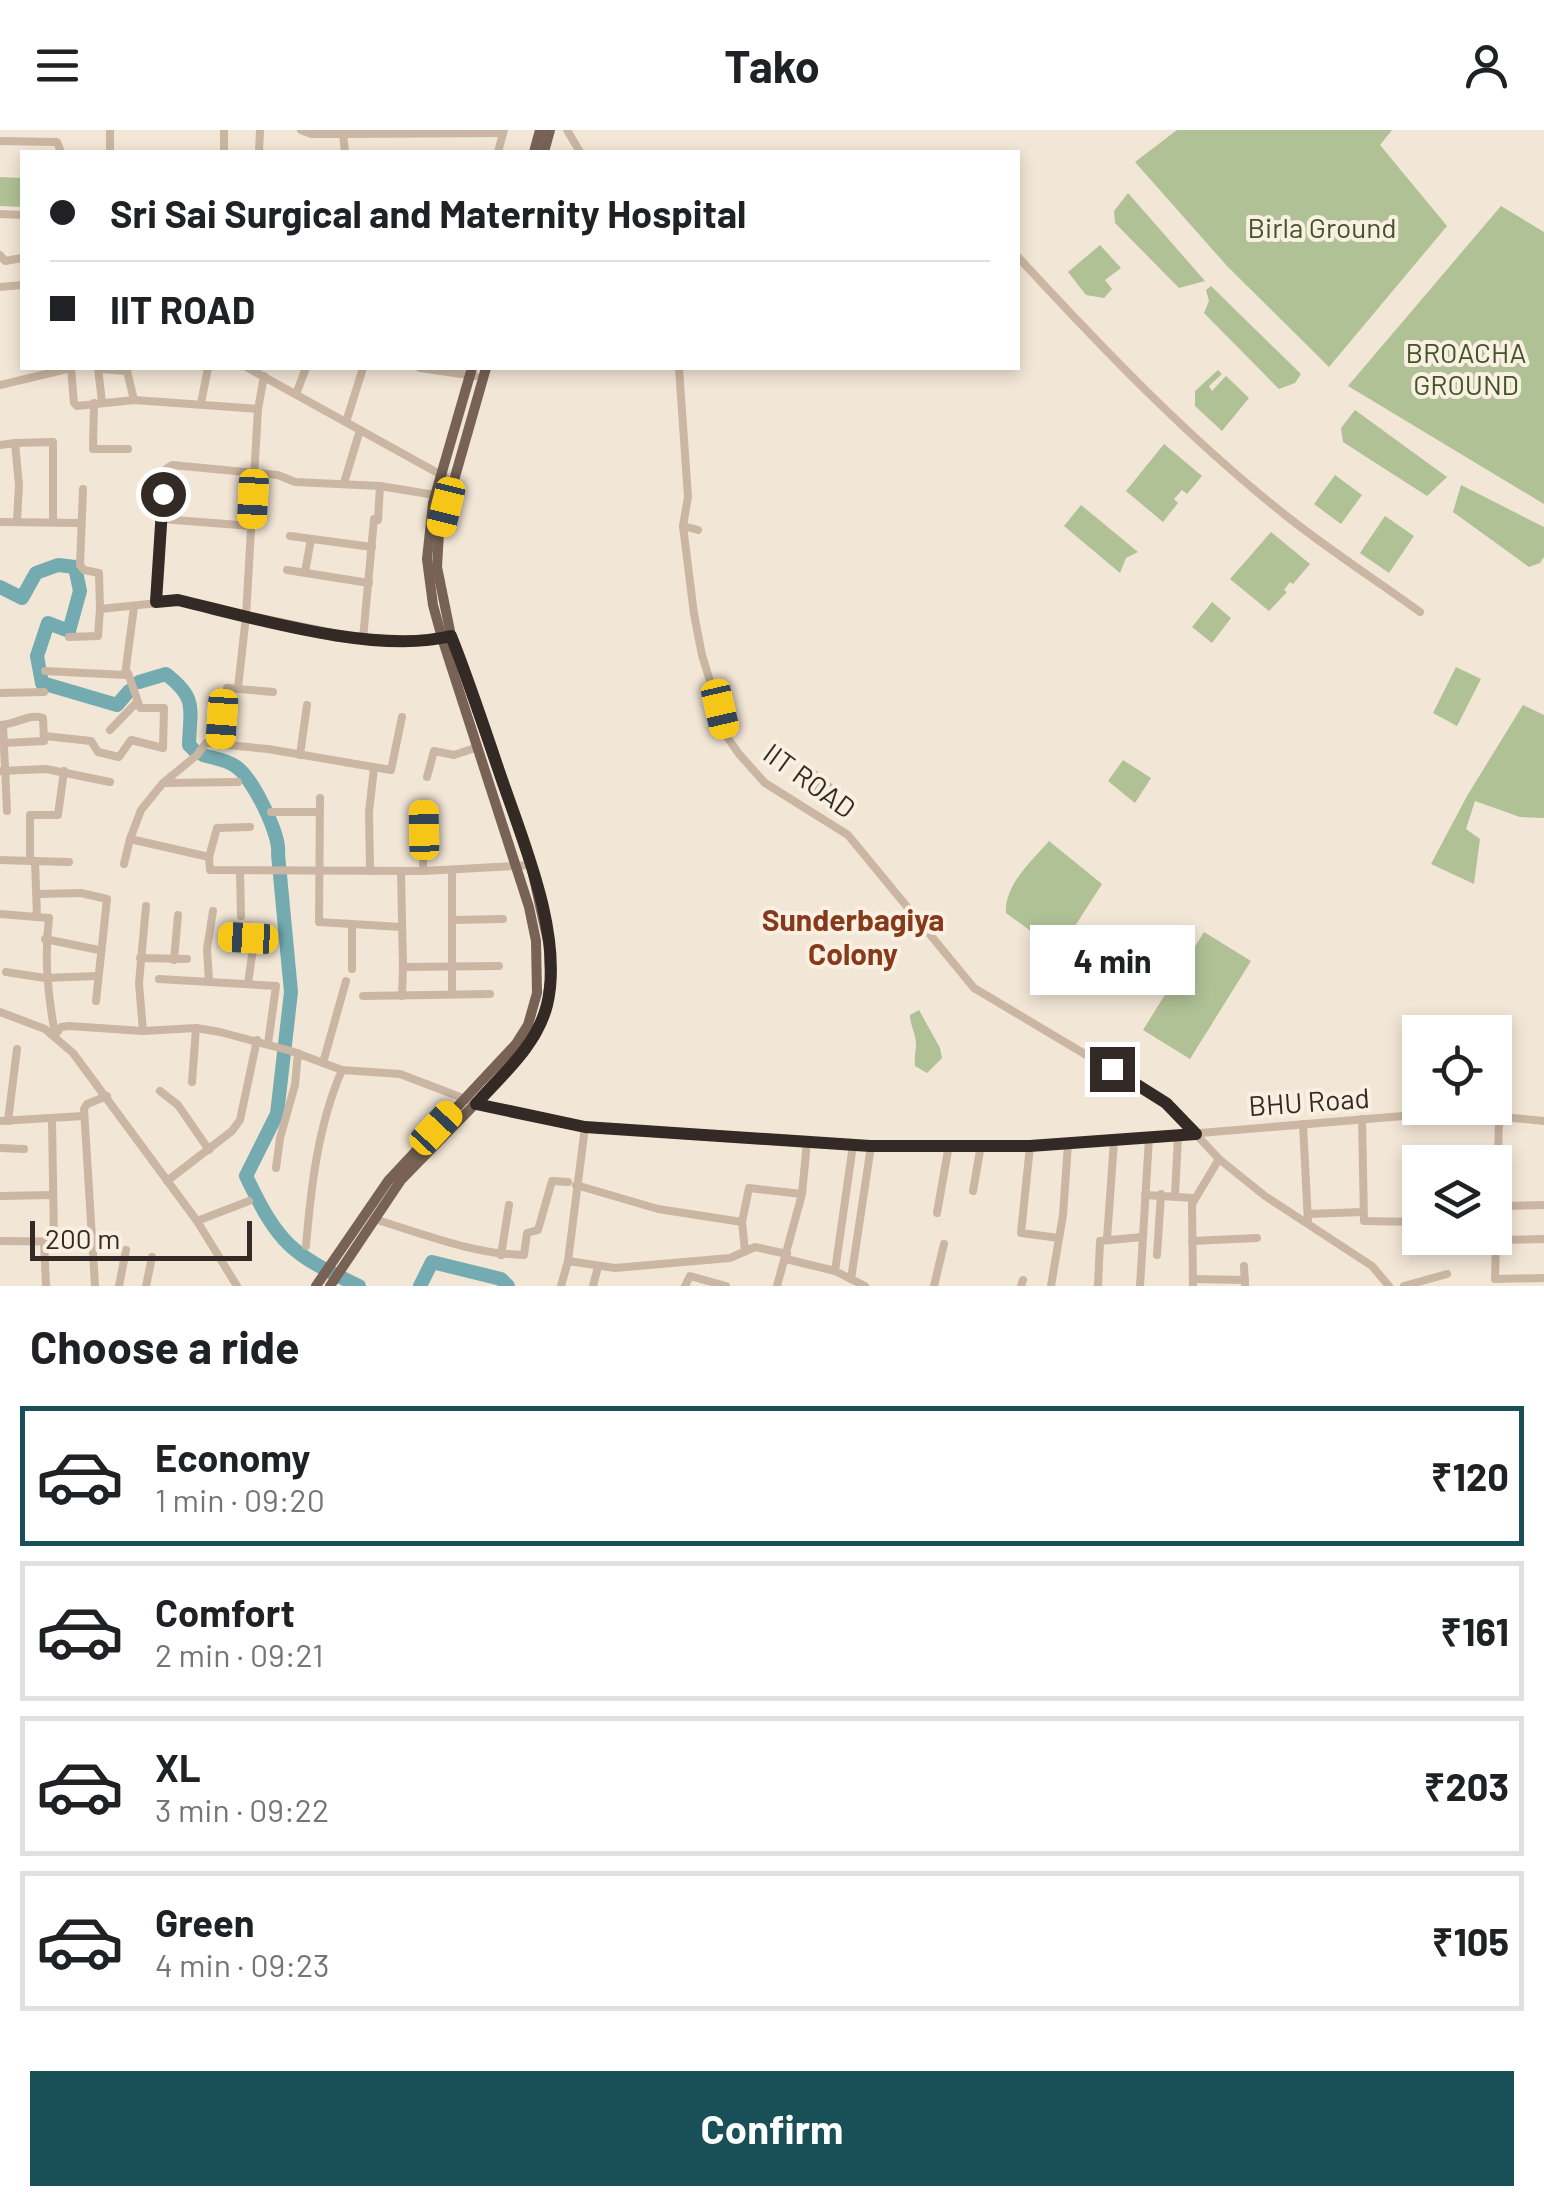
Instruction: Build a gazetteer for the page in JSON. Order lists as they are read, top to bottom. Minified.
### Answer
{"streets":{"street":["IIT ROAD","BHU Road"]},"crossings":[["IIT ROAD","BHU Road"]],"districts":["Sunderbagiya Colony"],"parks":["Birla Ground","BROACHA GROUND"],"scale_bar":"200 m","page":{"header":"Tako","banner":["Sri Sai Surgical and Maternity Hospital","IIT ROAD"],"bubble":"4 min","scale":"200 m","heading":"Choose a ride","list":[{"name":"Economy","note":"1 min · 09:20","value":"₹120"},{"name":"Comfort","note":"2 min · 09:21","value":"₹161"},{"name":"XL","note":"3 min · 09:22","value":"₹203"},{"name":"Green","note":"4 min · 09:23","value":"₹105"}],"buttons":"Confirm"}}
